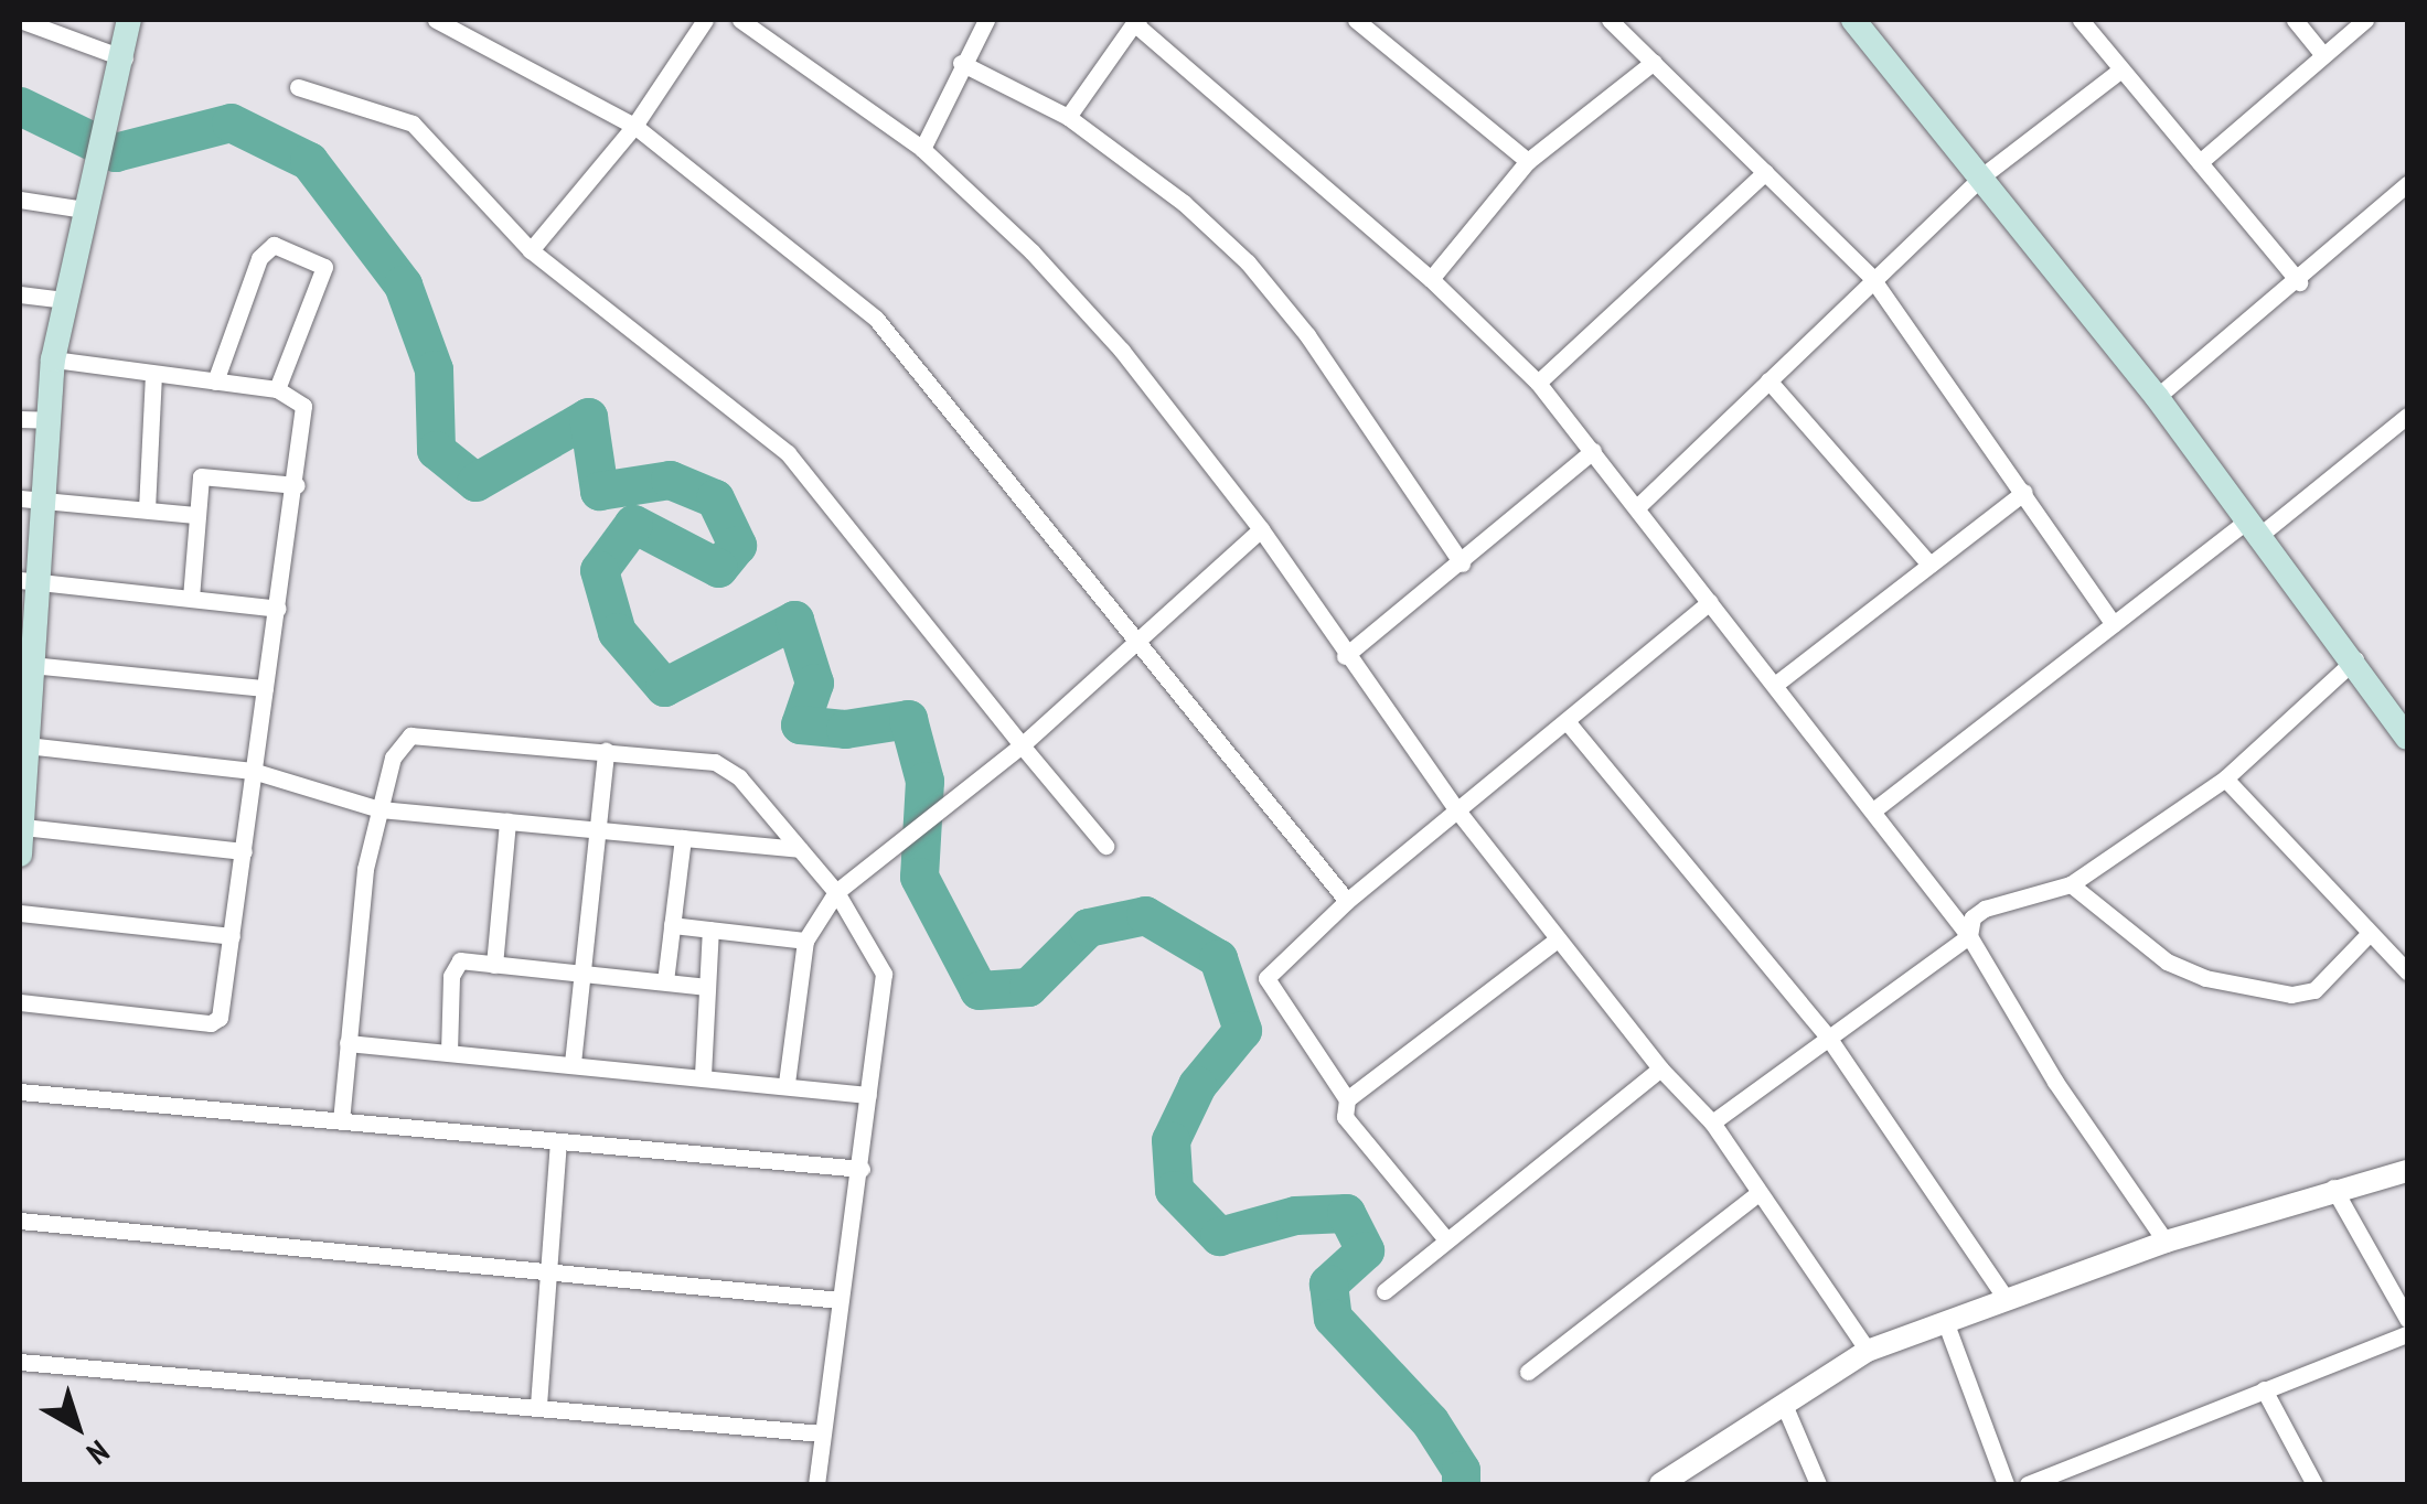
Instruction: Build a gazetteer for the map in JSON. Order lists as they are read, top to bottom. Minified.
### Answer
{"north":"bottom right"}
